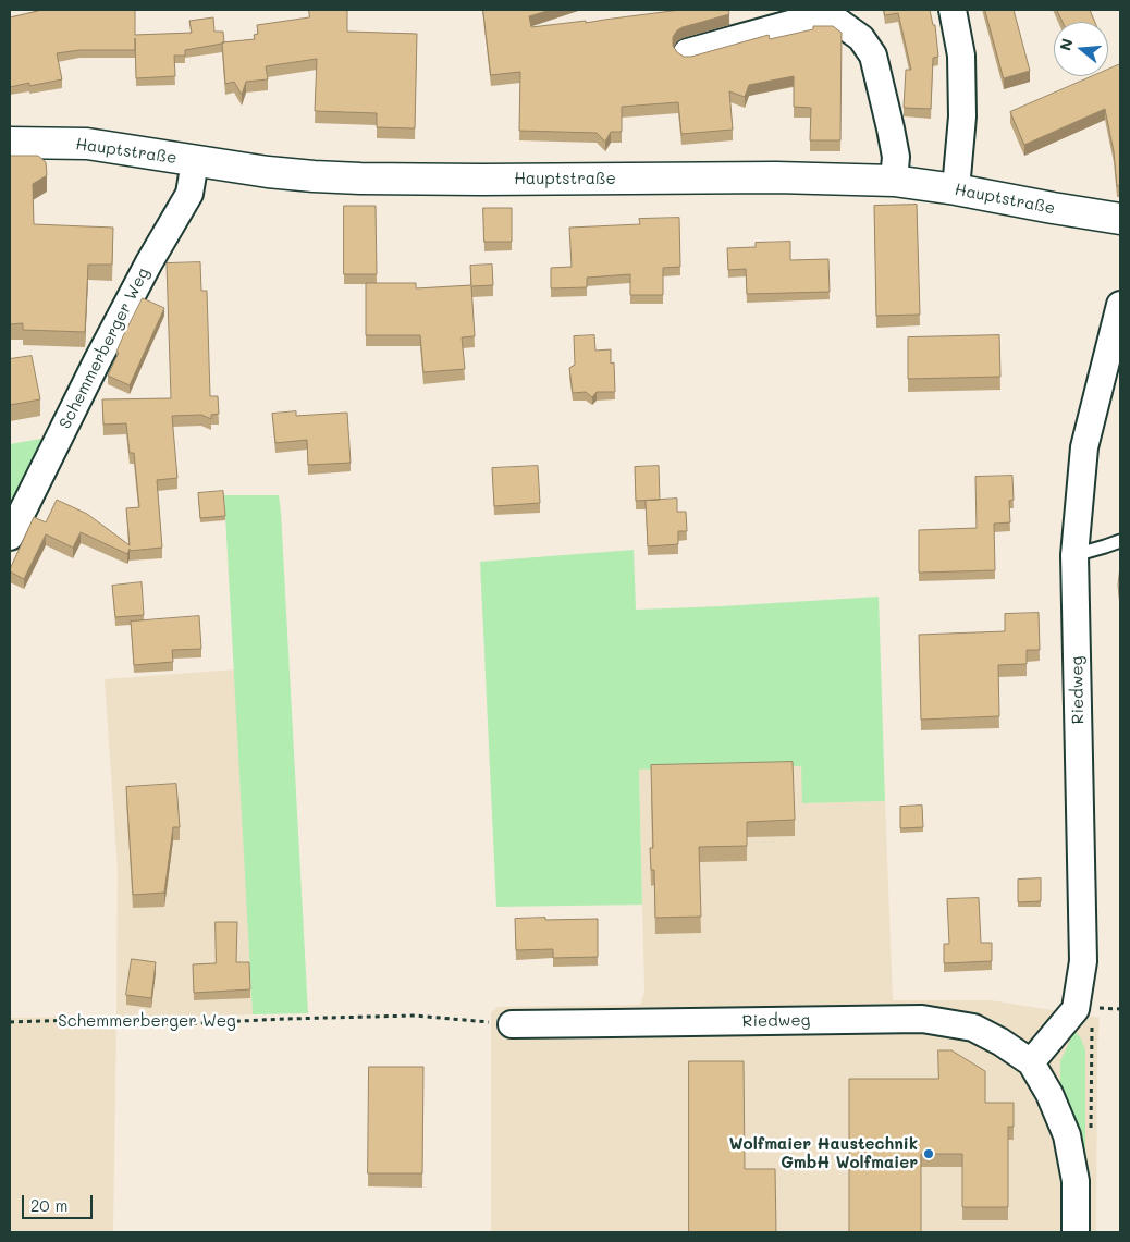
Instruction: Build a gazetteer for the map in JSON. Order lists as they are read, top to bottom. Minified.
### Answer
{"streets":{"main road":["Hauptstraße"],"street":["Schemmerberger Weg","Riedweg"]},"crossings":[["Hauptstraße","Schemmerberger Weg"],["Schemmerberger Weg","Riedweg"]],"places":["Wolfmaier Haustechnik GmbH Wolfmaier"],"scale_bar":"20 m","north":"left"}
